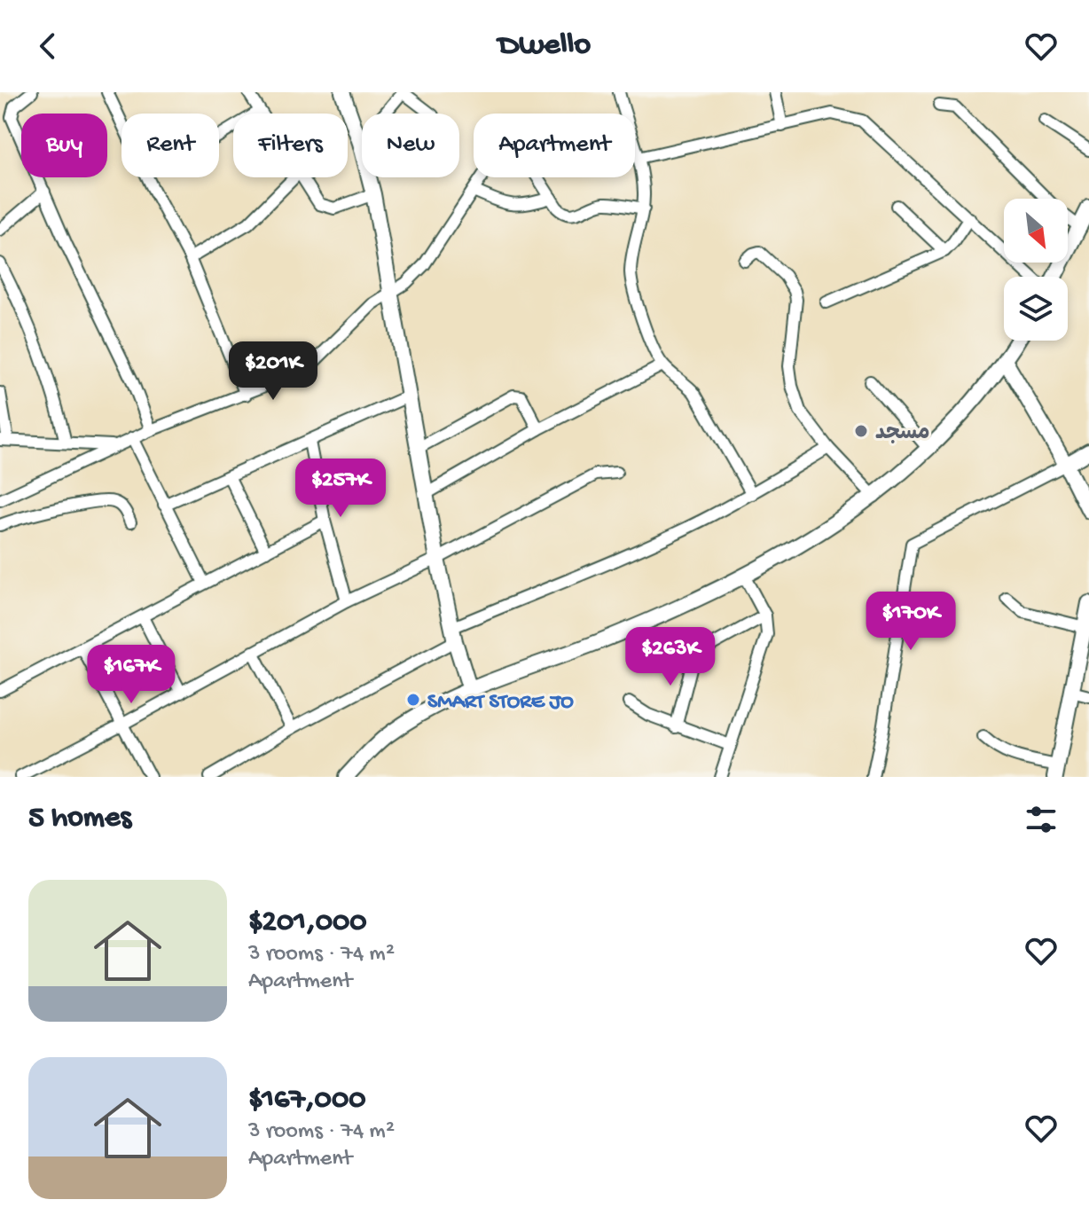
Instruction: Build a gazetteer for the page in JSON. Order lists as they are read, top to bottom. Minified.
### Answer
{"places":["مسجد","SMART STORE JO"],"north":"bottom right","page":{"header":"Dwello","chip":["Buy","Rent","Filters","New","Apartment"],"price":["$201K","$257K","$170K","$263K","$167K"],"heading":"5 homes","list":[{"name":"$201,000","note":"3 rooms · 74 m² · Apartment"},{"name":"$167,000","note":"3 rooms · 74 m² · Apartment"}]}}
